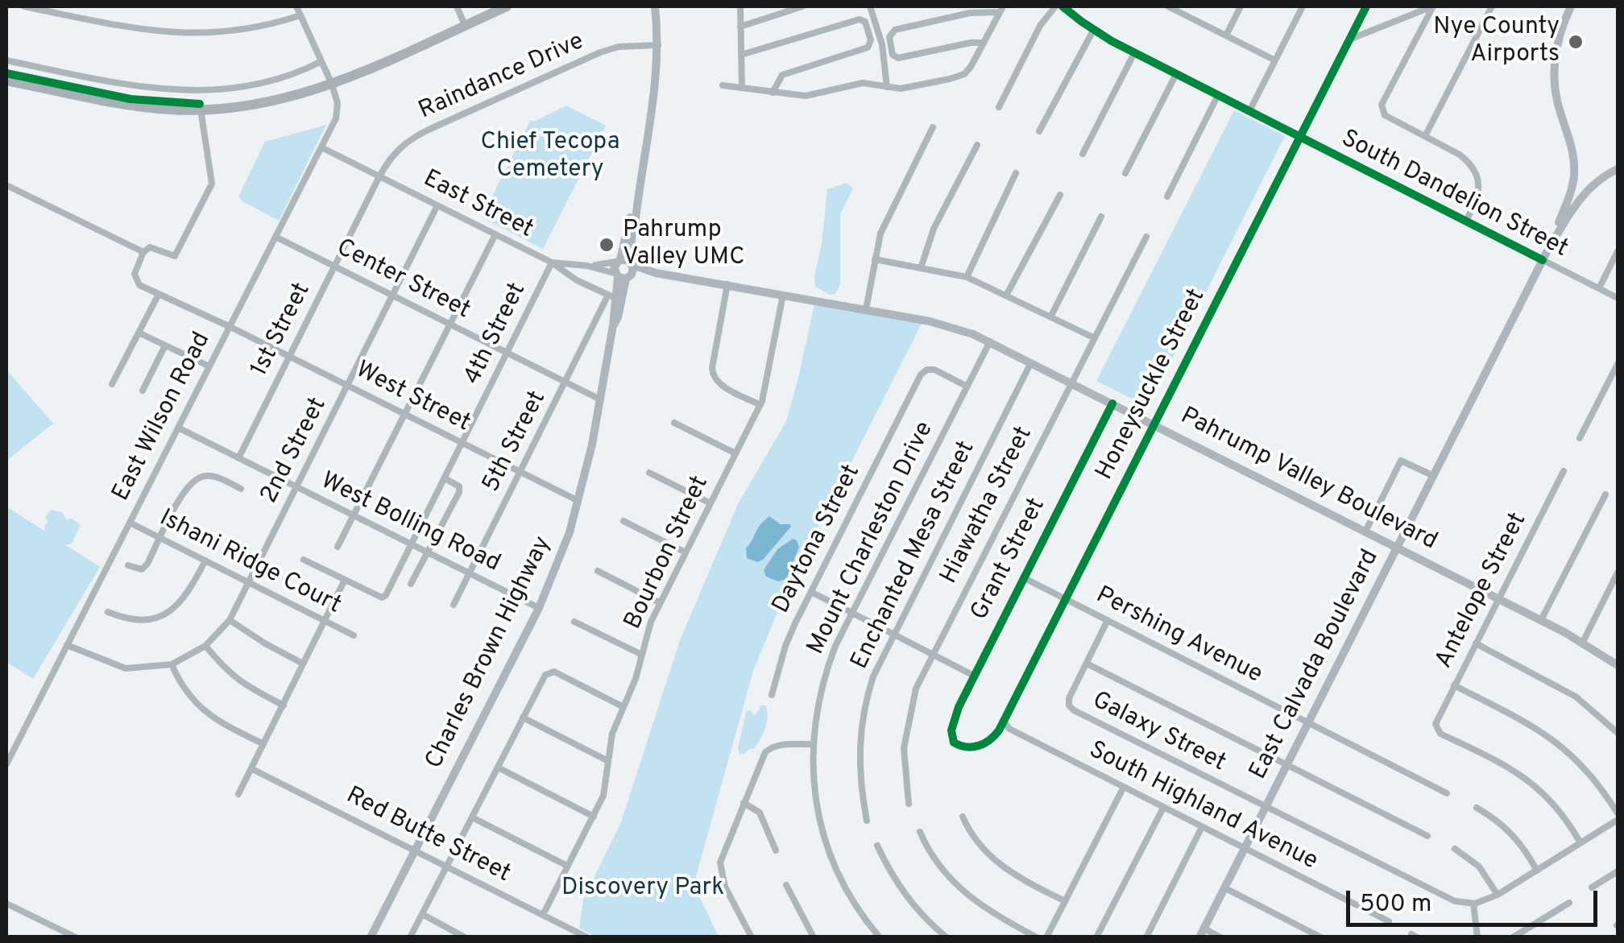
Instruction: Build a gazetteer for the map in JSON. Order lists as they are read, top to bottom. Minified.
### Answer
{"streets":{"main road":["Pahrump Valley Boulevard","Charles Brown Highway","East Calvada Boulevard"],"street":["Raindance Drive","South Dandelion Street","East Street","Center Street","1st Street","4th Street","Honeysuckle Street","West Street","East Wilson Road","5th Street","2nd Street","Hiawatha Street","West Bolling Road","Mount Charleston Drive","Daytona Street","Bourbon Street","Enchanted Mesa Street","Grant Street","Ishani Ridge Court","Antelope Street","Pershing Avenue","Galaxy Street","South Highland Avenue","Red Butte Street"]},"crossings":[["Raindance Drive","East Street"],["Raindance Drive","1st Street"],["Raindance Drive","Charles Brown Highway"],["South Dandelion Street","Honeysuckle Street"],["South Dandelion Street","East Calvada Boulevard"],["East Street","1st Street"],["East Street","4th Street"],["East Street","East Wilson Road"],["East Street","5th Street"],["East Street","2nd Street"],["East Street","Pahrump Valley Boulevard"],["East Street","Charles Brown Highway"],["Center Street","1st Street"],["Center Street","4th Street"],["Center Street","East Wilson Road"],["Center Street","5th Street"],["Center Street","2nd Street"],["Center Street","Charles Brown Highway"],["1st Street","West Street"],["1st Street","West Bolling Road"],["4th Street","West Street"],["4th Street","5th Street"],["4th Street","Pahrump Valley Boulevard"],["4th Street","West Bolling Road"],["Honeysuckle Street","Pahrump Valley Boulevard"],["Honeysuckle Street","Grant Street"],["Honeysuckle Street","Pershing Avenue"],["Honeysuckle Street","South Highland Avenue"],["West Street","East Wilson Road"],["West Street","5th Street"],["West Street","2nd Street"],["West Street","Charles Brown Highway"],["East Wilson Road","West Bolling Road"],["East Wilson Road","Ishani Ridge Court"],["5th Street","West Bolling Road"],["5th Street","Charles Brown Highway"],["2nd Street","West Bolling Road"],["2nd Street","Ishani Ridge Court"],["Pahrump Valley Boulevard","Hiawatha Street"],["Pahrump Valley Boulevard","Mount Charleston Drive"],["Pahrump Valley Boulevard","Bourbon Street"],["Pahrump Valley Boulevard","Enchanted Mesa Street"],["Pahrump Valley Boulevard","Grant Street"],["Pahrump Valley Boulevard","Antelope Street"],["Pahrump Valley Boulevard","Charles Brown Highway"],["Pahrump Valley Boulevard","East Calvada Boulevard"],["West Bolling Road","Charles Brown Highway"],["Mount Charleston Drive","Daytona Street"],["Bourbon Street","Red Butte Street"],["Grant Street","Pershing Avenue"],["Pershing Avenue","East Calvada Boulevard"],["Charles Brown Highway","Red Butte Street"],["East Calvada Boulevard","Galaxy Street"],["East Calvada Boulevard","South Highland Avenue"]],"parks":["Chief Tecopa Cemetery","Discovery Park"],"places":["Nye County Airports","Pahrump Valley UMC"],"scale_bar":"500 m"}
